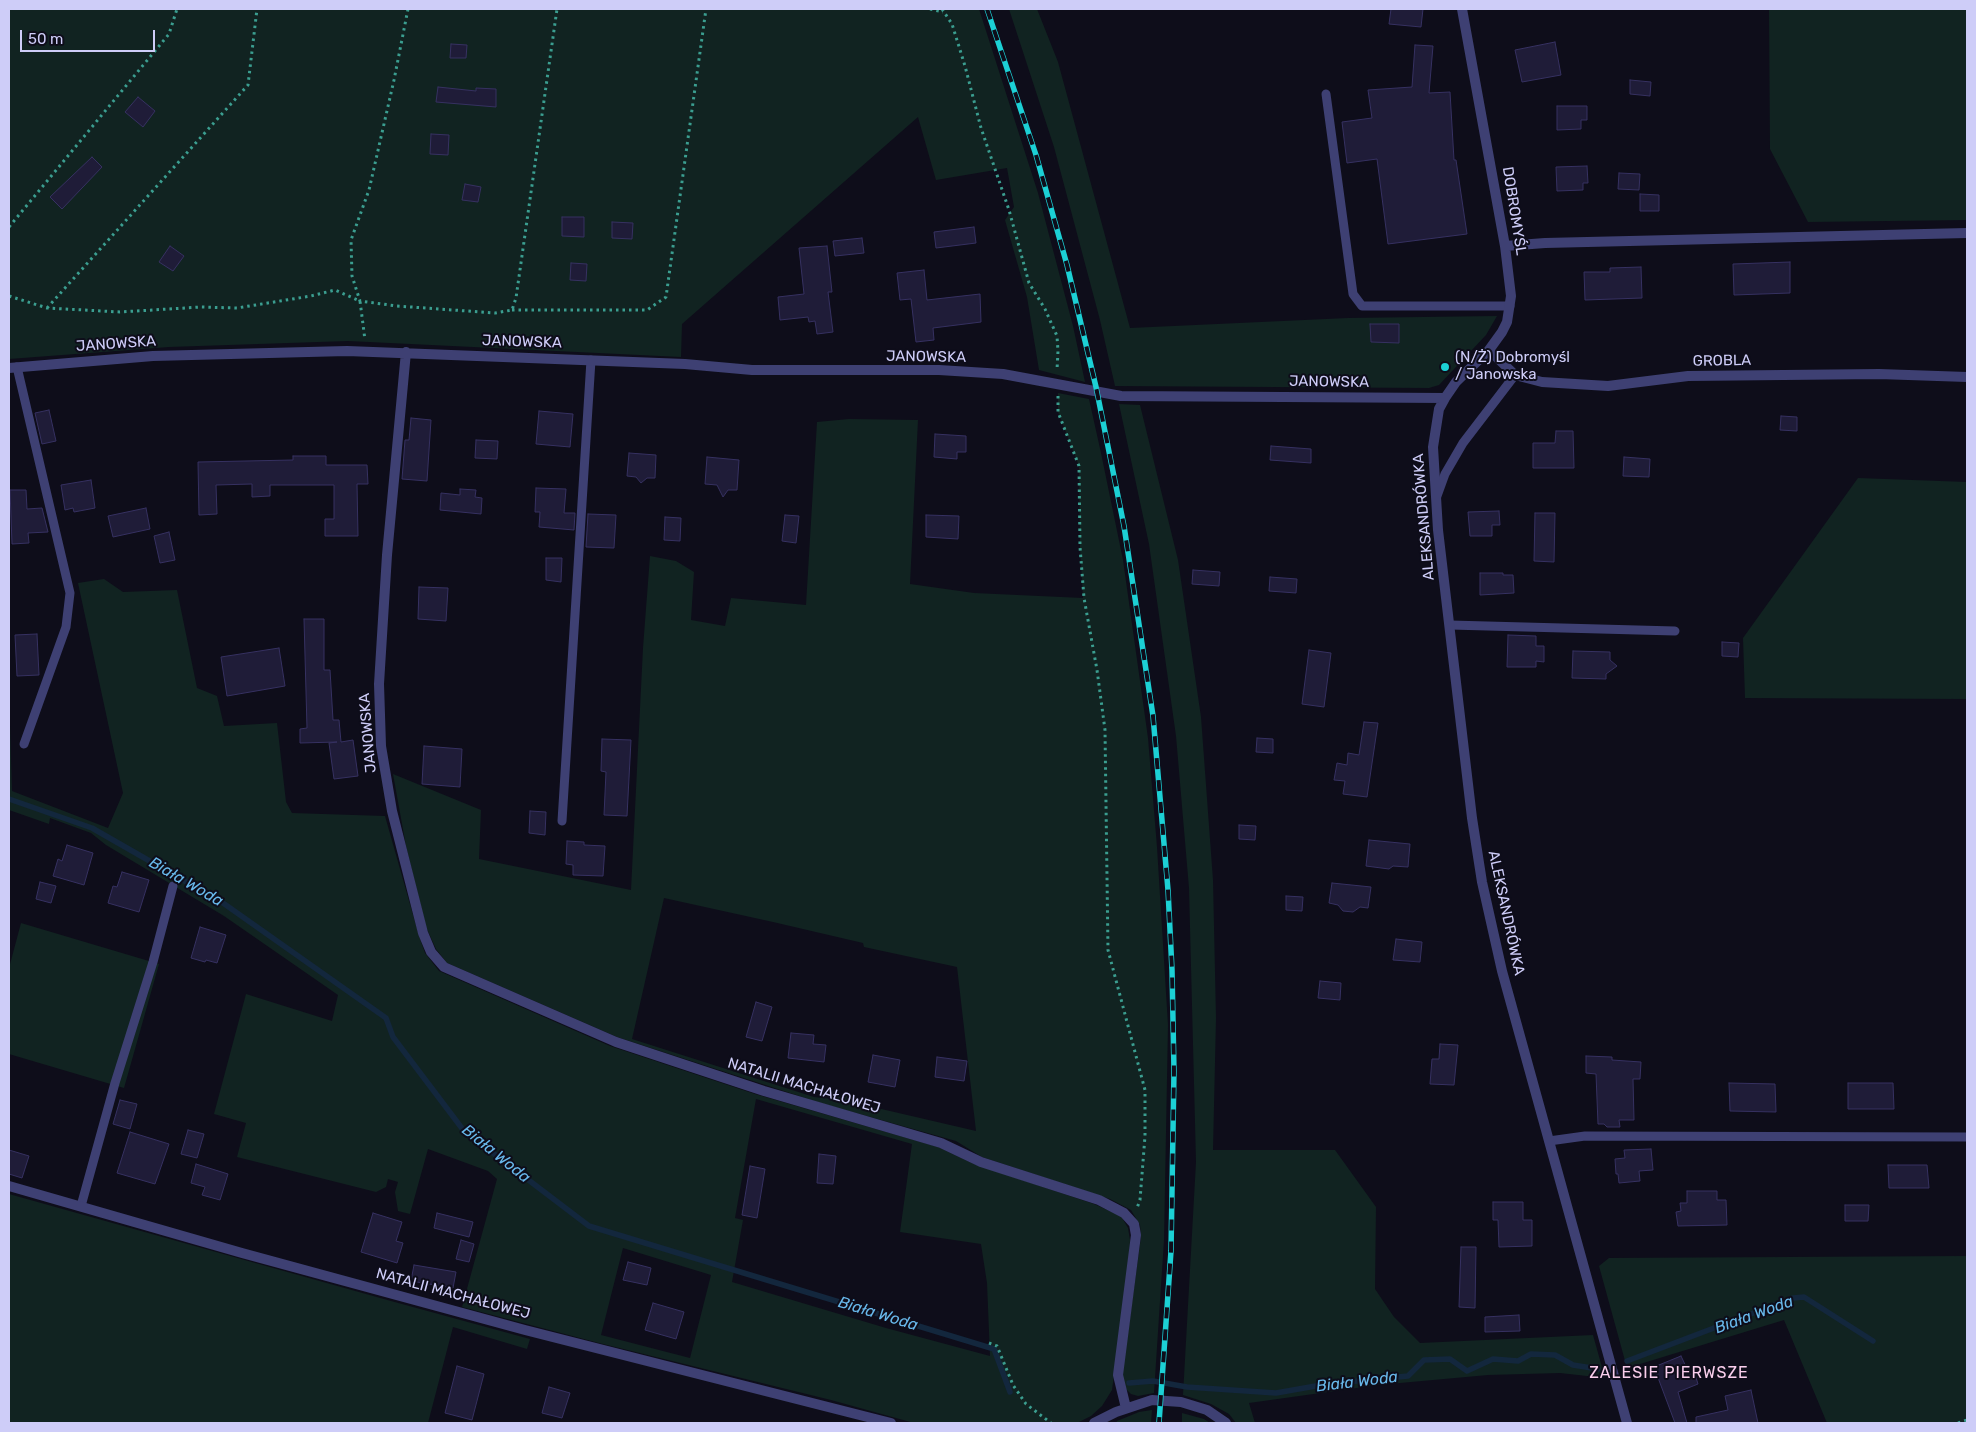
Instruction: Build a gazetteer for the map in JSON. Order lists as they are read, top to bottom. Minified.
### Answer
{"streets":{"street":["DOBROMYŚL","JANOWSKA","GROBLA","ALEKSANDRÓWKA","NATALII MACHAŁOWEJ"]},"crossings":[["DOBROMYŚL","JANOWSKA"],["DOBROMYŚL","ALEKSANDRÓWKA"],["JANOWSKA","ALEKSANDRÓWKA"],["JANOWSKA","NATALII MACHAŁOWEJ"]],"districts":["ZALESIE PIERWSZE"],"water":["Biała Woda"],"places":["(N/Ż) Dobromyśl / Janowska"],"scale_bar":"50 m"}
